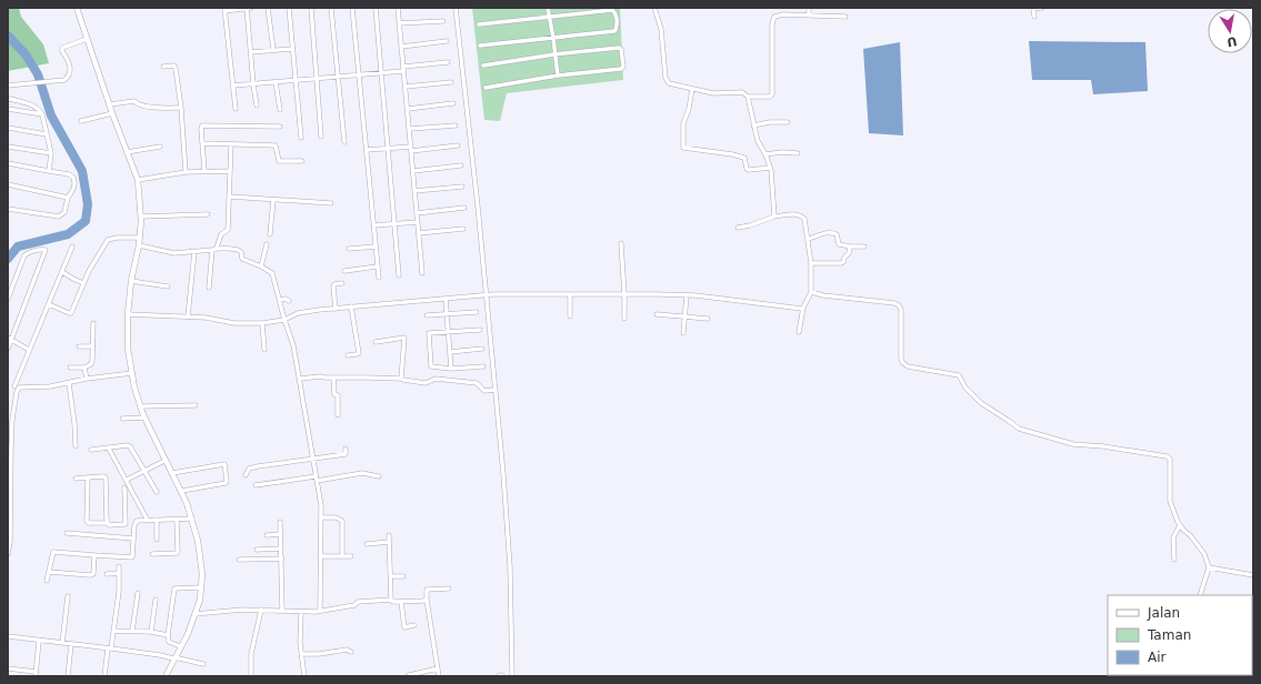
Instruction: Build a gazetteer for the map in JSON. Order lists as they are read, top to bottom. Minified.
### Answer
{"legend":["Jalan","Taman","Air"],"north":"bottom"}
